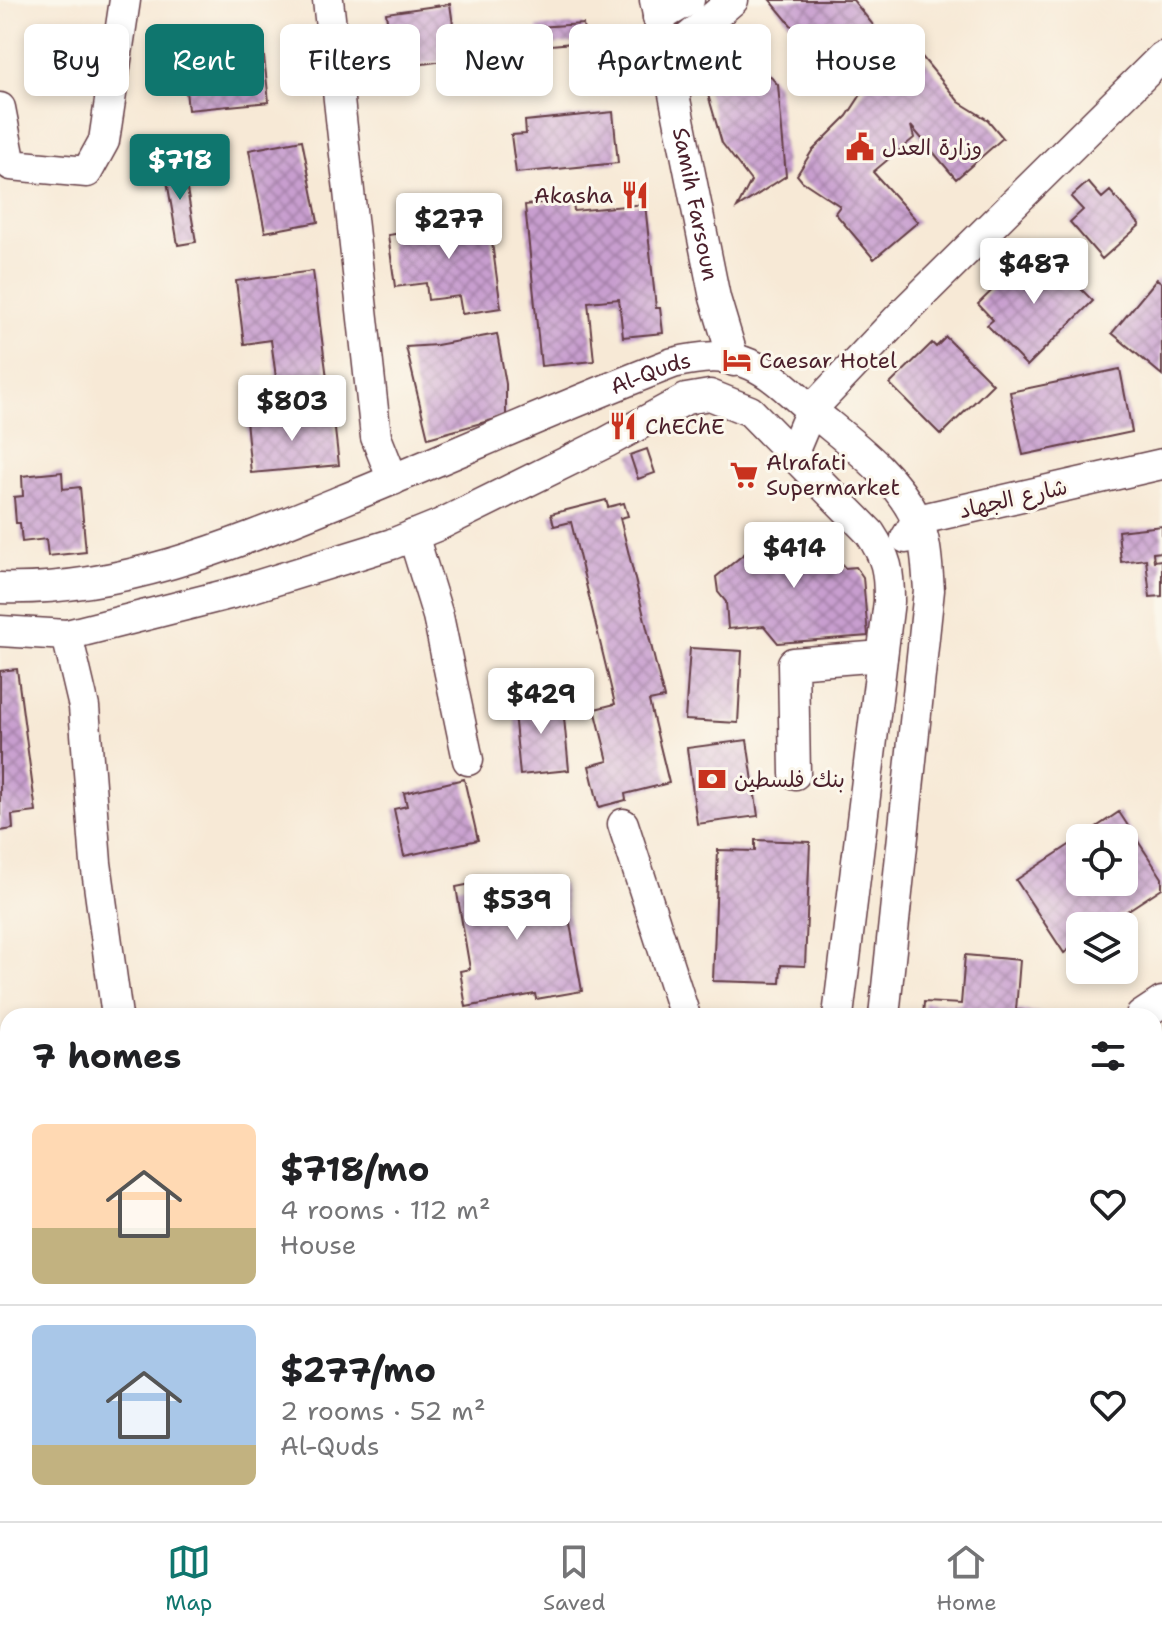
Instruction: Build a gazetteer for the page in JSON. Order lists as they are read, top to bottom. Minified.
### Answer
{"streets":{"street":["Samih Farsoun","Al-Quds","شارع الجهاد"]},"crossings":[["Samih Farsoun","Al-Quds"],["Al-Quds","شارع الجهاد"]],"places":{"public building":["وزارة العدل"],"restaurant":["Akasha","ChEChE"],"hotel":["Caesar Hotel"],"supermarket":["Alrafati Supermarket"],"bank":["بنك فلسطين"]},"page":{"chip":["Buy","Rent","Filters","New","Apartment","House"],"price":["$718","$277","$487","$803","$414","$429","$539"],"heading":"7 homes","list":[{"name":"$718/mo","note":"4 rooms · 112 m² · House"},{"name":"$277/mo","note":"2 rooms · 52 m² · Al-Quds"}],"tabs":["Map","Saved","Home"]}}
